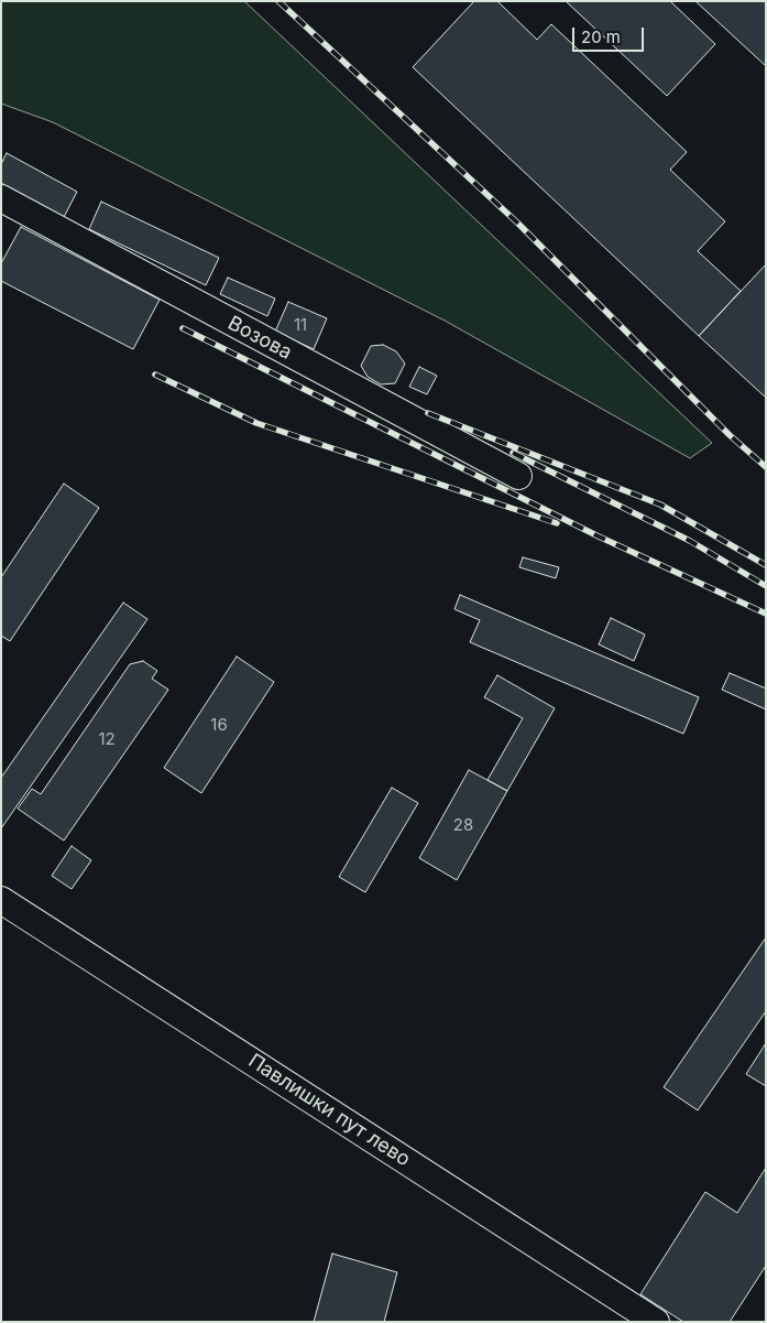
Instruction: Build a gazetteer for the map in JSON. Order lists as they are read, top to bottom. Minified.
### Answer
{"streets":{"street":["Возова","Павлишки пут лево"]},"house_numbers":["11","16","12","28"],"scale_bar":"20 m"}
